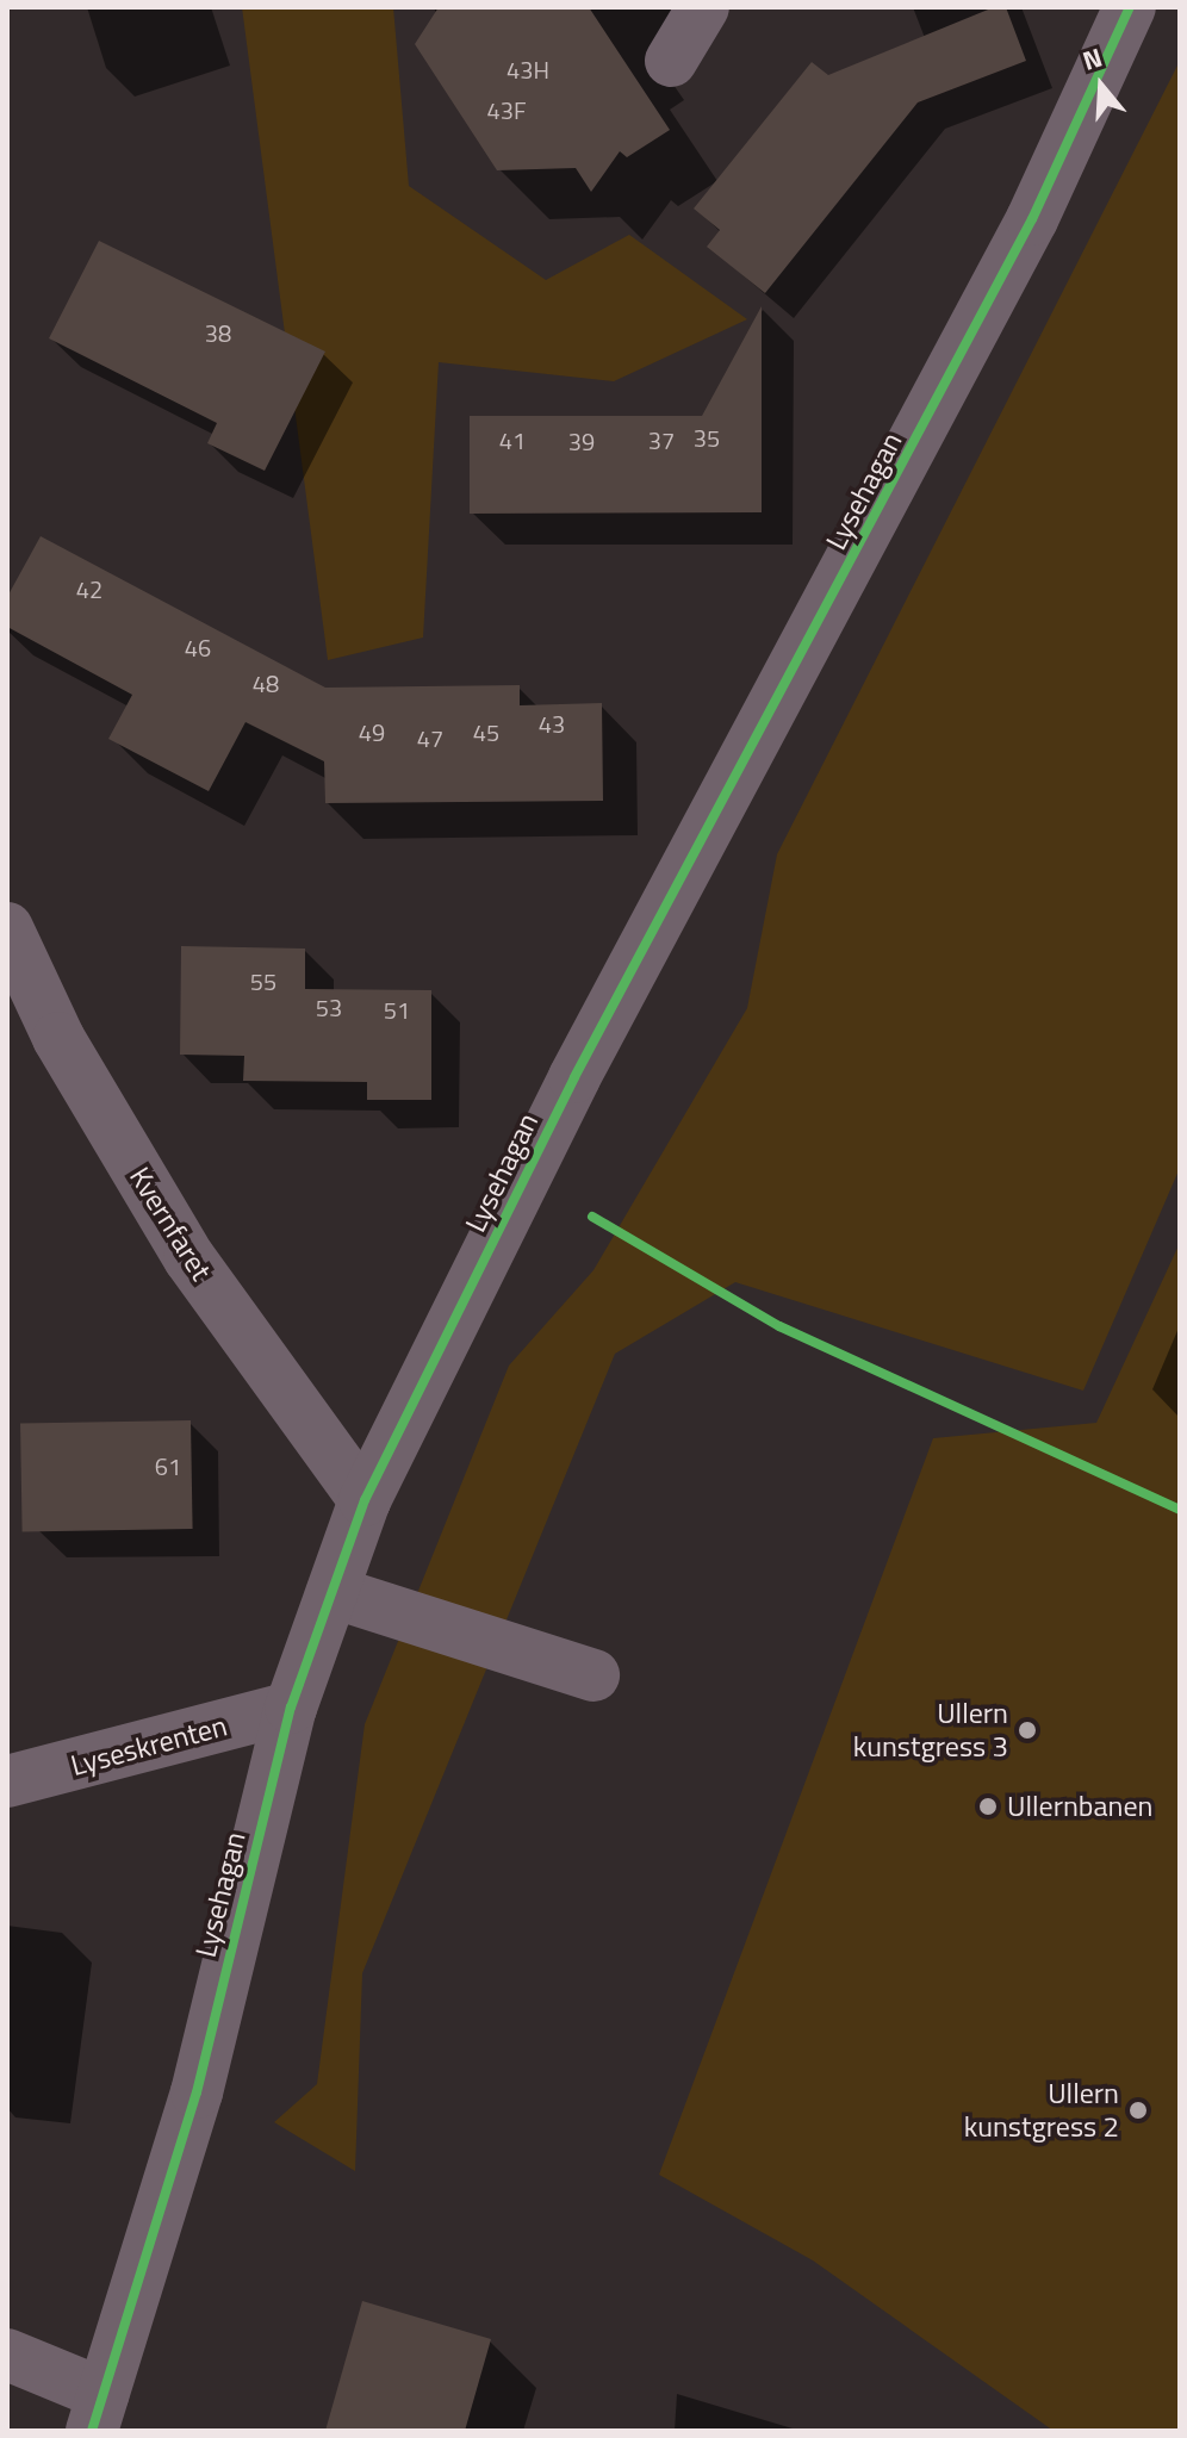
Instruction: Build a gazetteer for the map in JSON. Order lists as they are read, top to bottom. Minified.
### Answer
{"streets":{"street":["Lysehagan","Kvernfaret","Lyseskrenten"]},"crossings":[["Lysehagan","Kvernfaret"],["Lysehagan","Lyseskrenten"]],"places":["Ullern kunstgress 3","Ullernbanen","Ullern kunstgress 2"],"house_numbers":["43H","43F","38","35","41","37","39","42","46","48","43","49","45","47","55","53","51","61"],"north":"top"}
